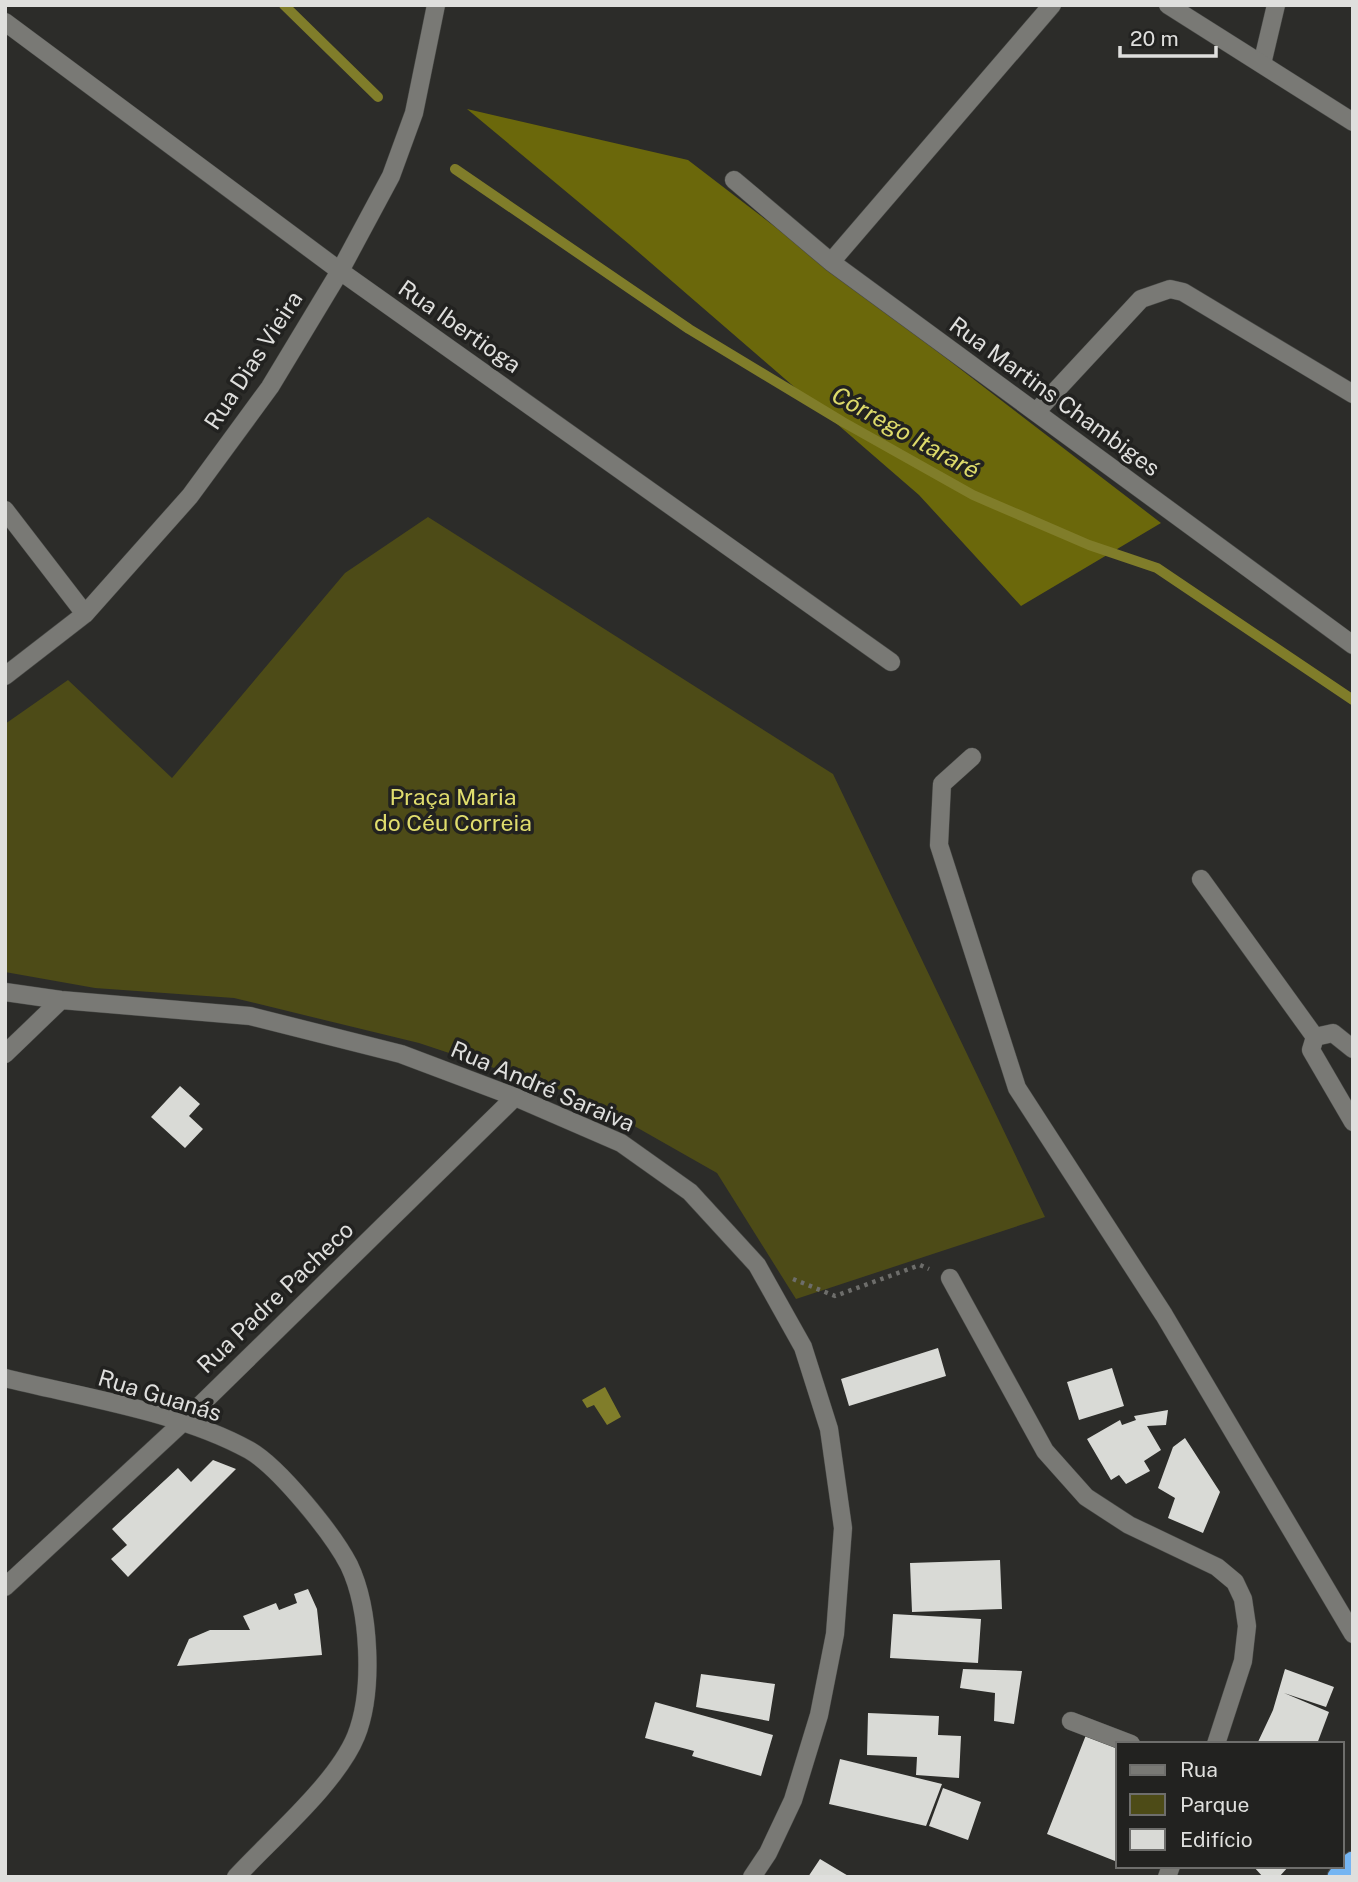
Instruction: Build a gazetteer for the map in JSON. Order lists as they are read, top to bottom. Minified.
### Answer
{"streets":{"street":["Rua Ibertioga","Rua Dias Vieira","Rua Martins Chambiges","Rua André Saraiva","Rua Padre Pacheco","Rua Guanás"]},"crossings":[["Rua Ibertioga","Rua Dias Vieira"],["Rua André Saraiva","Rua Padre Pacheco"],["Rua Padre Pacheco","Rua Guanás"]],"water":["Córrego Itararé"],"parks":["Praça Maria do Céu Correia"],"legend":["Rua","Parque","Edifício"],"scale_bar":"20 m"}
